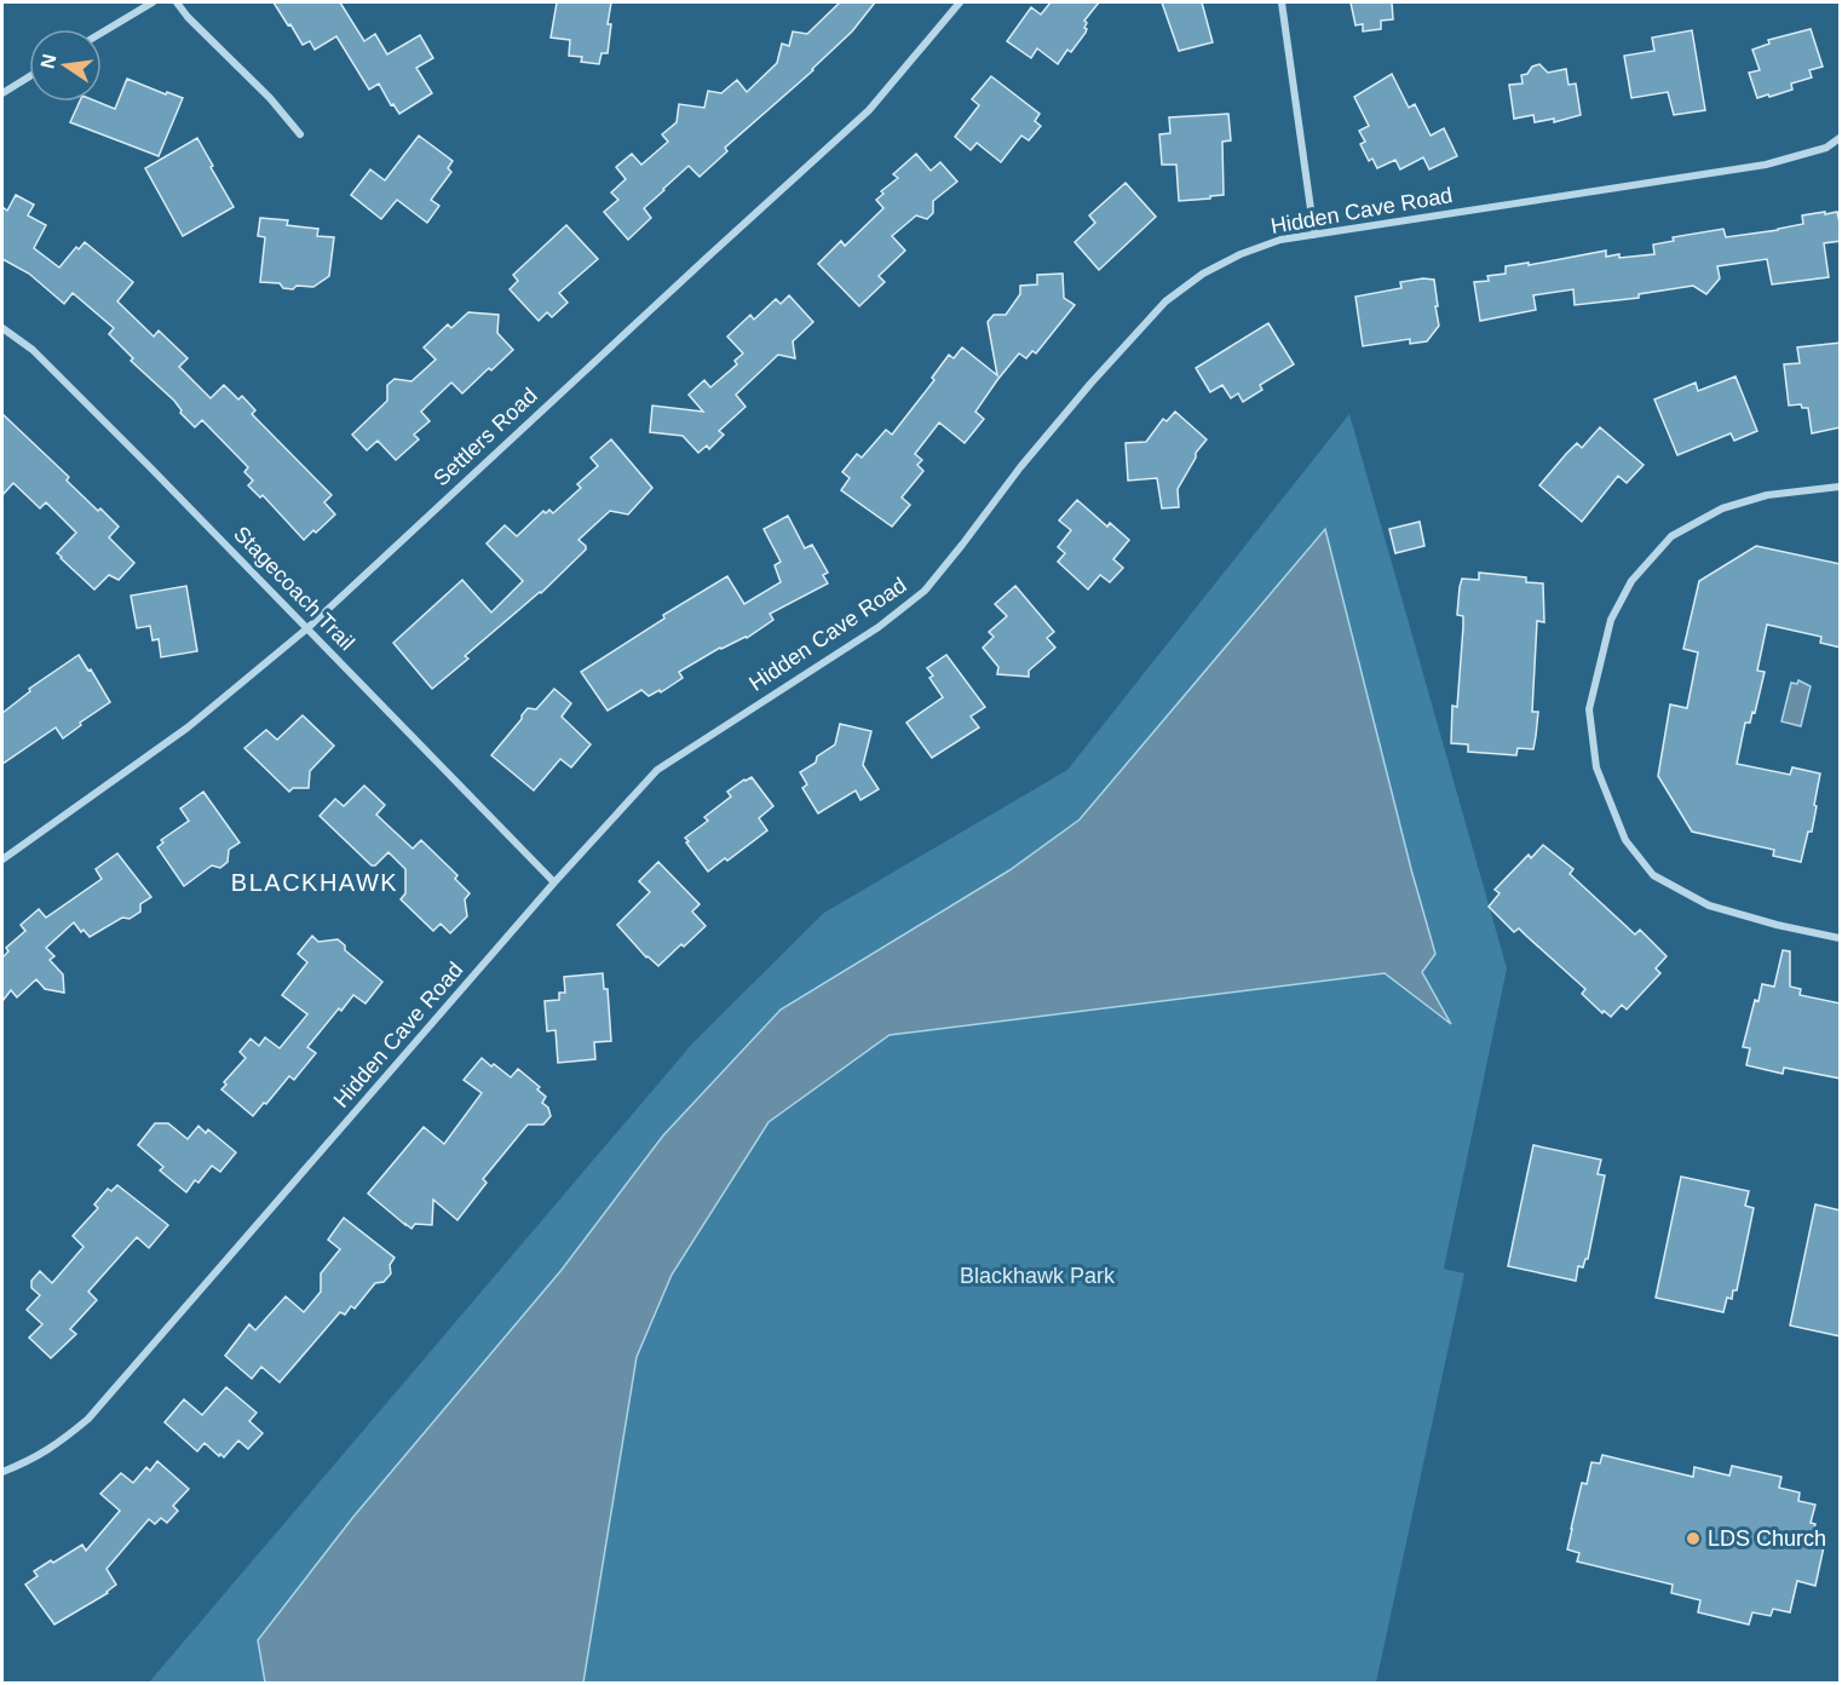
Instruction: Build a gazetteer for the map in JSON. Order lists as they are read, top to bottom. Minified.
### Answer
{"streets":{"street":["Hidden Cave Road","Settlers Road","Stagecoach Trail"]},"crossings":[["Hidden Cave Road","Stagecoach Trail"],["Settlers Road","Stagecoach Trail"]],"districts":["BLACKHAWK"],"parks":["Blackhawk Park"],"places":["LDS Church"],"north":"left"}
